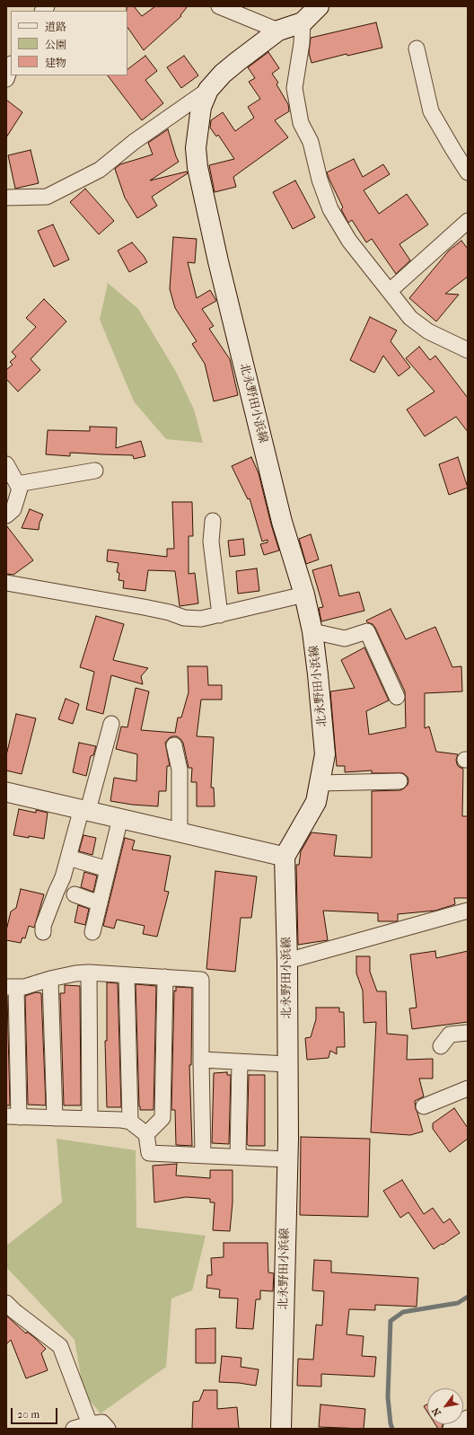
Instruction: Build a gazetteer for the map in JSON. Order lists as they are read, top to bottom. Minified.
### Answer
{"streets":{"main road":["北永野田小浜線"]},"legend":["道路","公園","建物"],"scale_bar":"20 m","north":"bottom left"}
